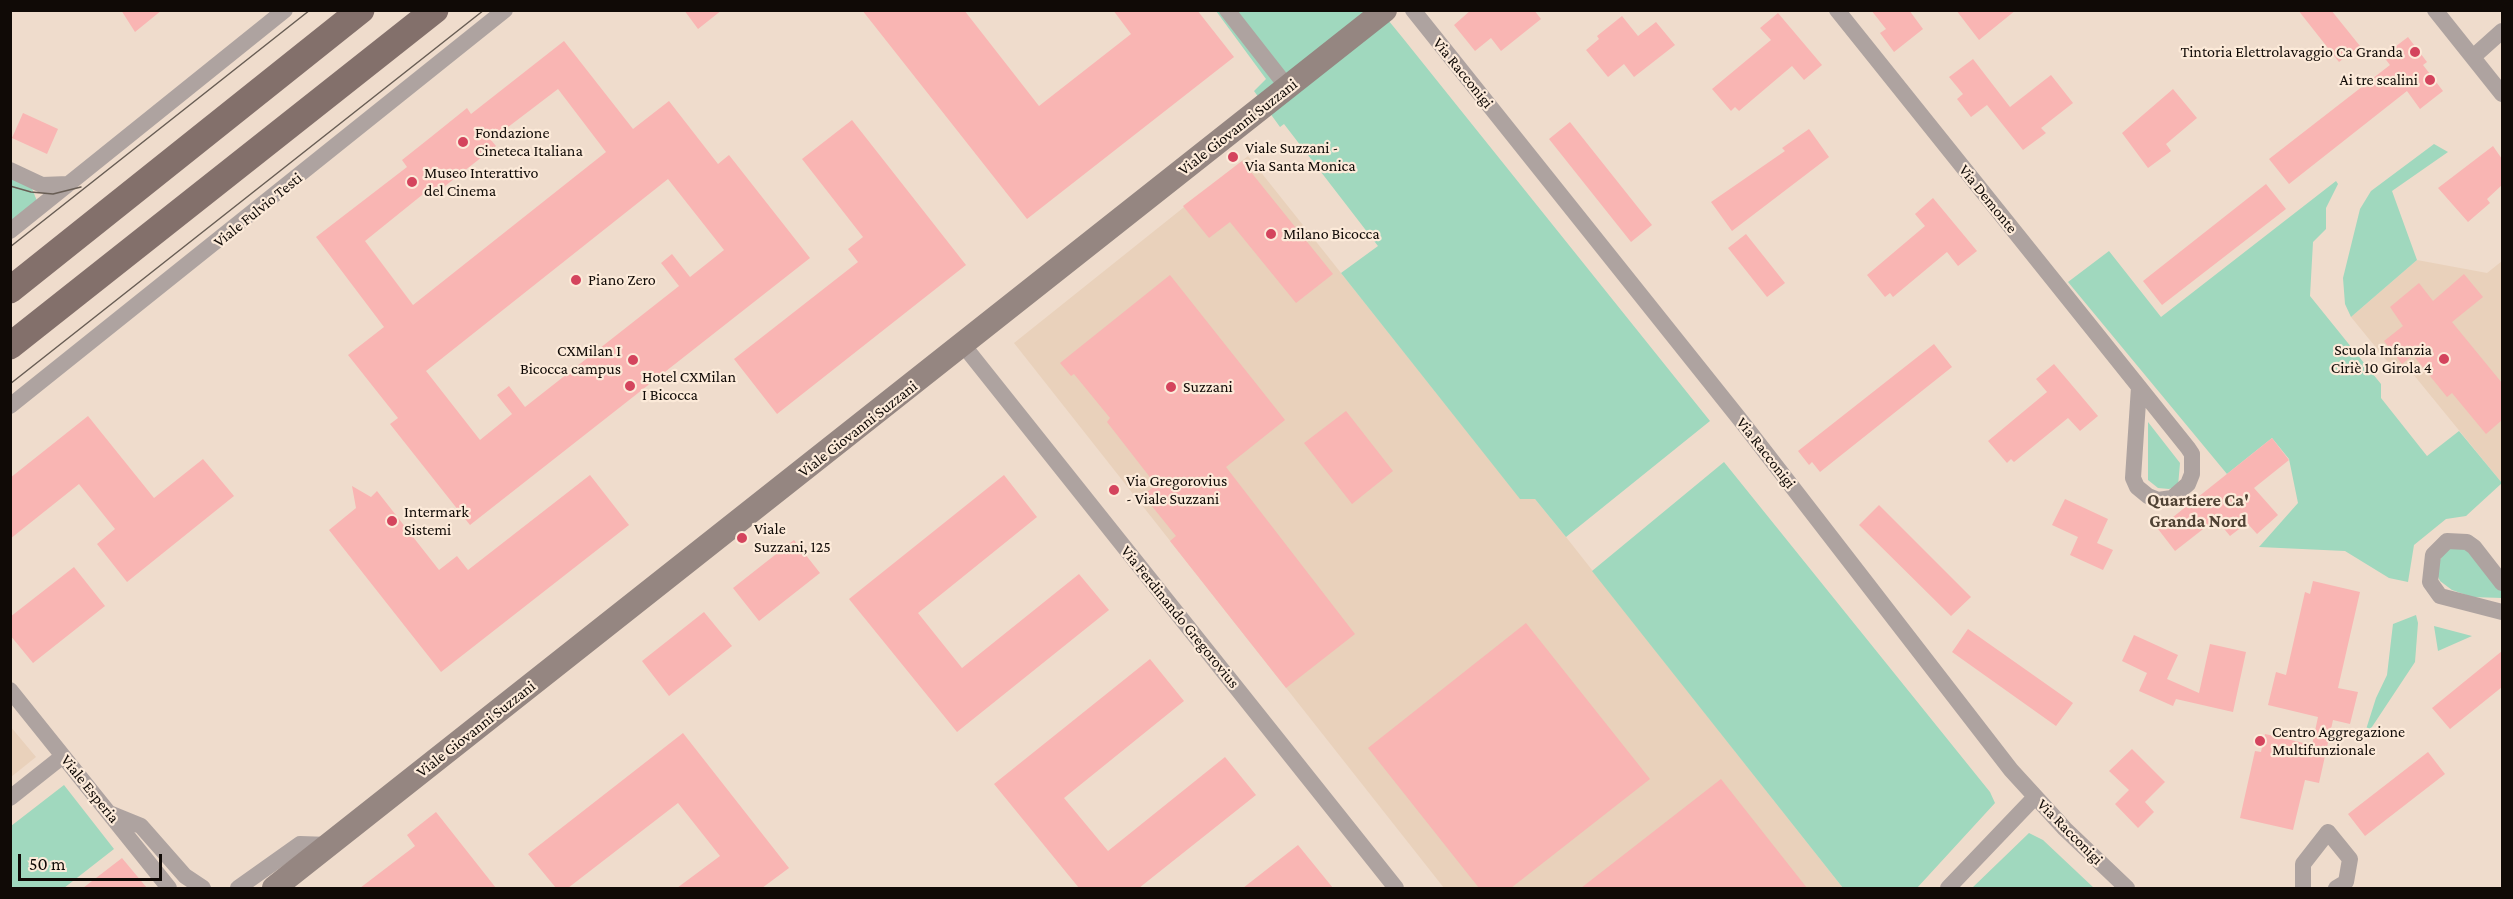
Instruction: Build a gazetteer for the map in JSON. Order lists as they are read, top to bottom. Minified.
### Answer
{"streets":{"street":["Via Racconigi","Viale Giovanni Suzzani","Via Demonte","Viale Fulvio Testi","Via Ferdinando Gregorovius","Viale Esperia"]},"crossings":[["Viale Giovanni Suzzani","Via Ferdinando Gregorovius"]],"districts":["Quartiere Ca' Granda Nord"],"places":["Tintoria Elettrolavaggio Ca Granda","Ai tre scalini","Fondazione Cineteca Italiana","Viale Suzzani - Via Santa Monica","Museo Interattivo del Cinema","Milano Bicocca","Piano Zero","Scuola Infanzia Ciriè 10 Girola 4","CXMilan I Bicocca campus","Hotel CXMilan I Bicocca","Suzzani","Via Gregorovius - Viale Suzzani","Intermark Sistemi","Viale Suzzani, 125","Centro Aggregazione Multifunzionale"],"scale_bar":"50 m"}
